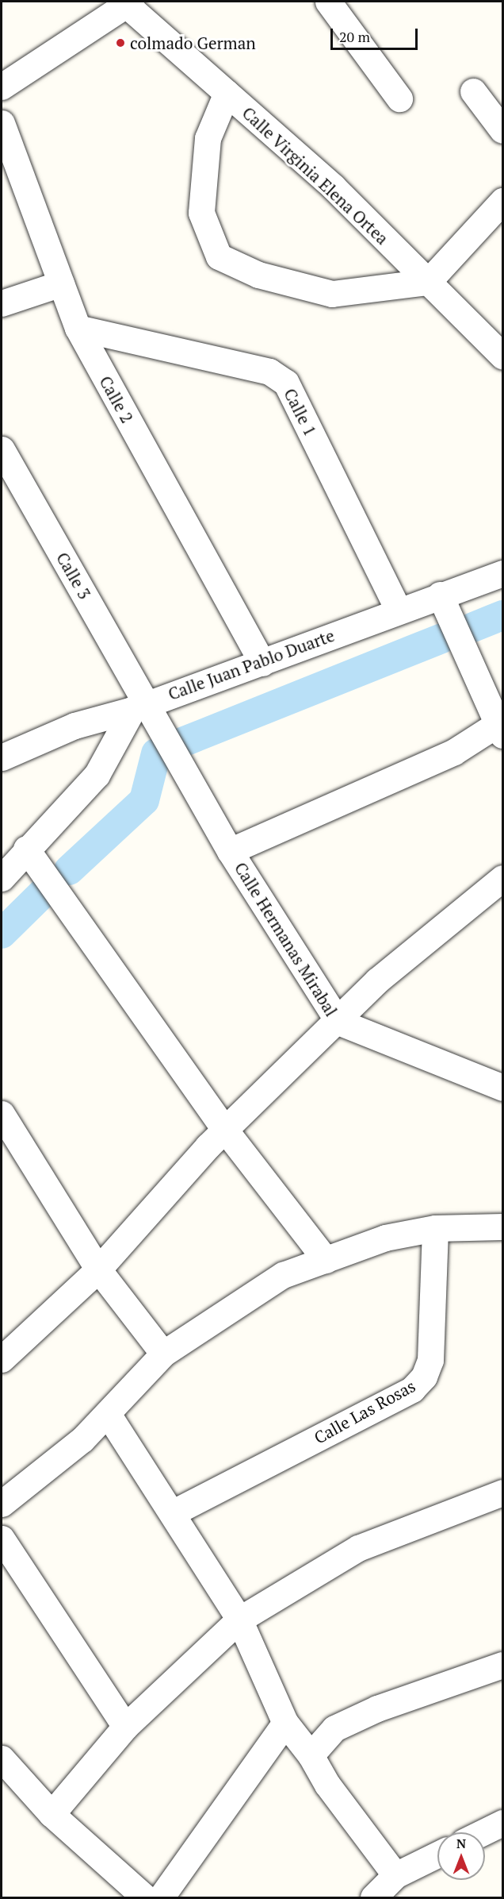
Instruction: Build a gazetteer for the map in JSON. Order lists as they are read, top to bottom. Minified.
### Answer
{"streets":{"street":["Calle Virginia Elena Ortea","Calle 2","Calle 1","Calle 3","Calle Juan Pablo Duarte","Calle Hermanas Mirabal","Calle Las Rosas"]},"crossings":[["Calle 2","Calle 1"],["Calle 2","Calle Juan Pablo Duarte"],["Calle 1","Calle Juan Pablo Duarte"],["Calle 3","Calle Juan Pablo Duarte"],["Calle 3","Calle Hermanas Mirabal"],["Calle Juan Pablo Duarte","Calle Hermanas Mirabal"]],"places":["colmado German"],"scale_bar":"20 m","north":"top"}
